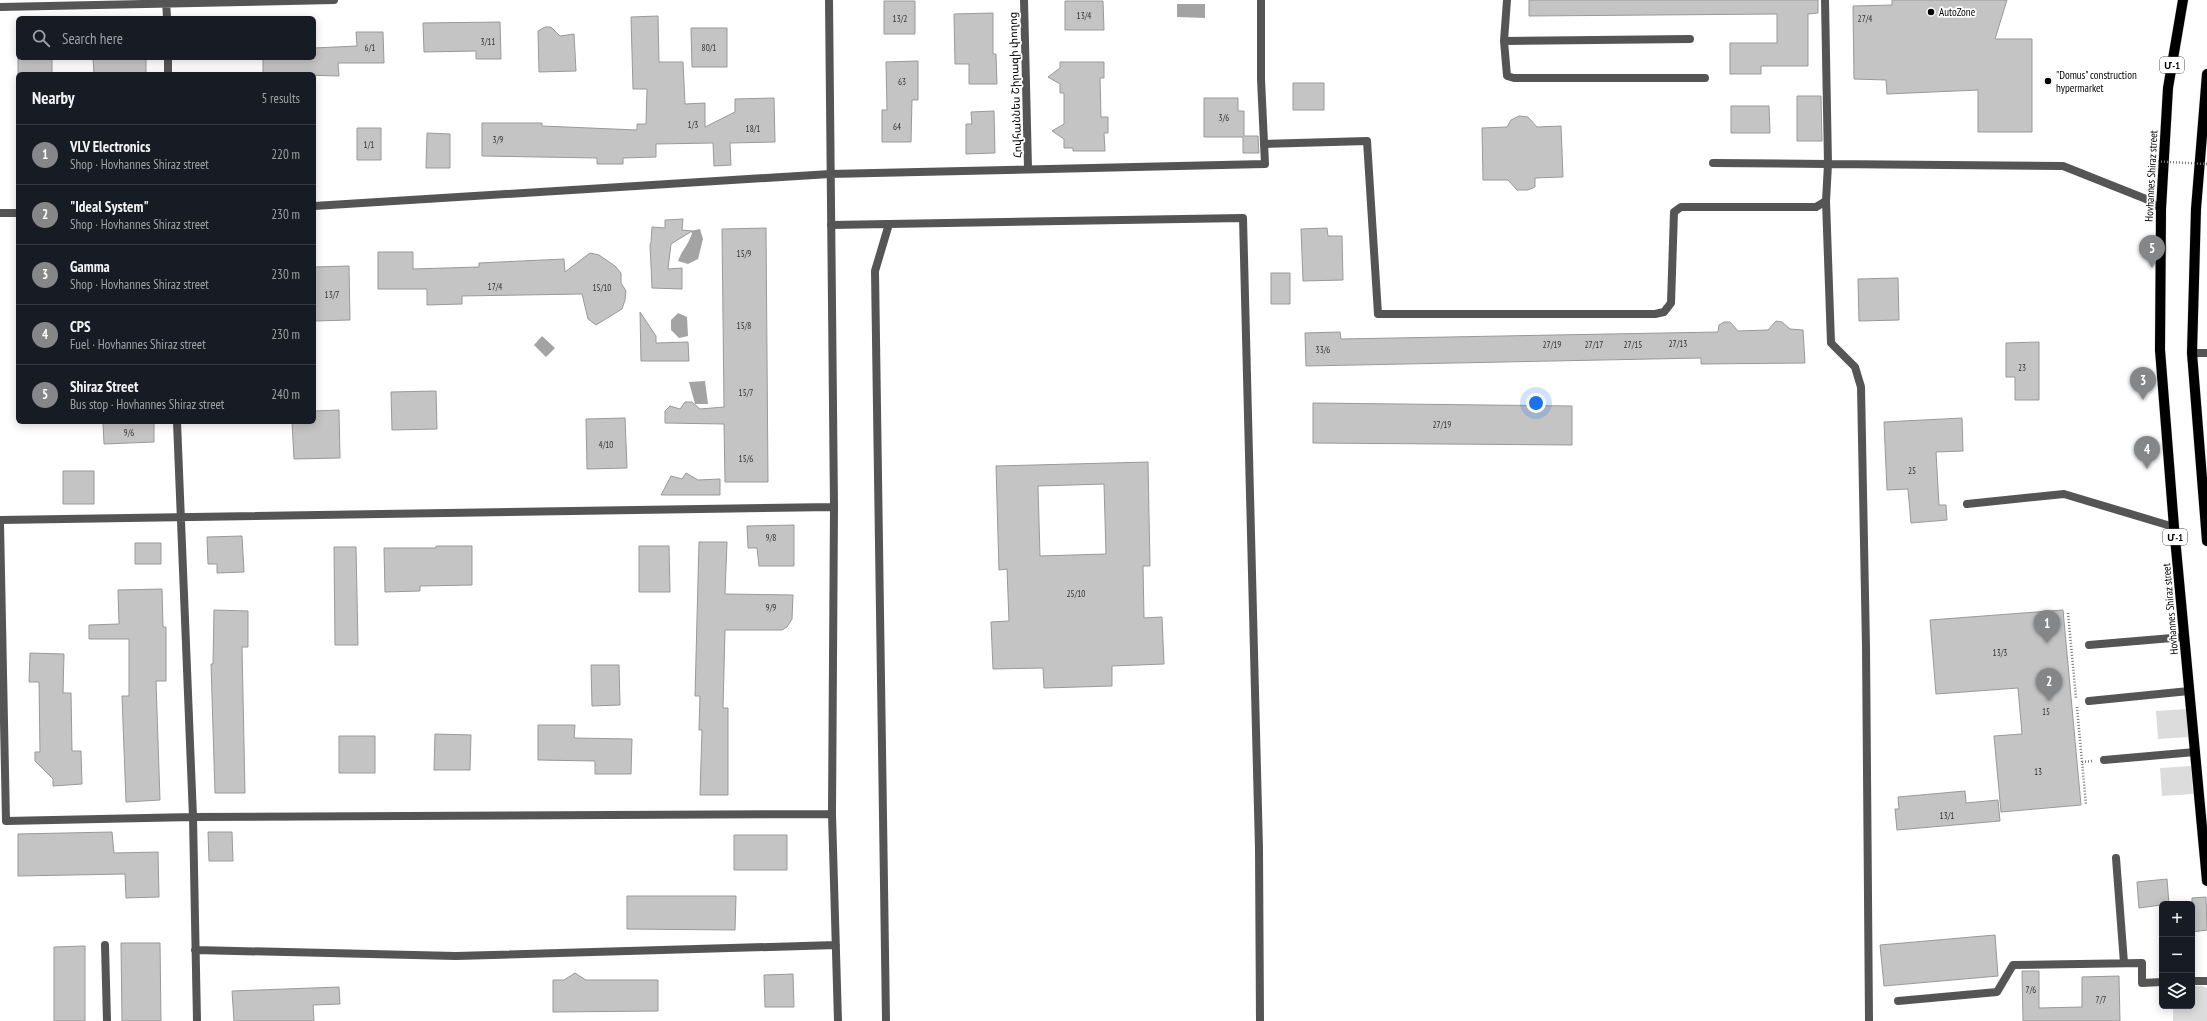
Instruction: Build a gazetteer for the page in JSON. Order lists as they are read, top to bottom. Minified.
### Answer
{"streets":{"main road":["Մ-1","Hovhannes Shiraz street"],"street":["Հովհաննես Շիրազի փողոց"]},"places":["AutoZone","\"Domus\" construction hypermarket"],"house_numbers":["13/4","13/2","27/4","3/11","6/1","80/1","63","3/6","1/3","64","18/1","3/9","1/1","15/9","17/4","15/10","13/7","15/8","27/13","27/19","27/17","27/15","33/6","23","15/7","27/19","9/6","4/10","15/6","25","9/8","25/10","9/9","13/3","15","13","13/1","7/6","7/7"],"page":{"search":"Search here","heading":["Nearby","5 results"],"list":[{"mark":"1","name":"VLV Electronics","note":"Shop · Hovhannes Shiraz street","value":"220 m"},{"mark":"2","name":"\"Ideal System\"","note":"Shop · Hovhannes Shiraz street","value":"230 m"},{"mark":"3","name":"Gamma","note":"Shop · Hovhannes Shiraz street","value":"230 m"},{"mark":"4","name":"CPS","note":"Fuel · Hovhannes Shiraz street","value":"230 m"},{"mark":"5","name":"Shiraz Street","note":"Bus stop · Hovhannes Shiraz street","value":"240 m"}],"pins":["5","3","4","1","2"],"map_buttons":["+","−"]}}
